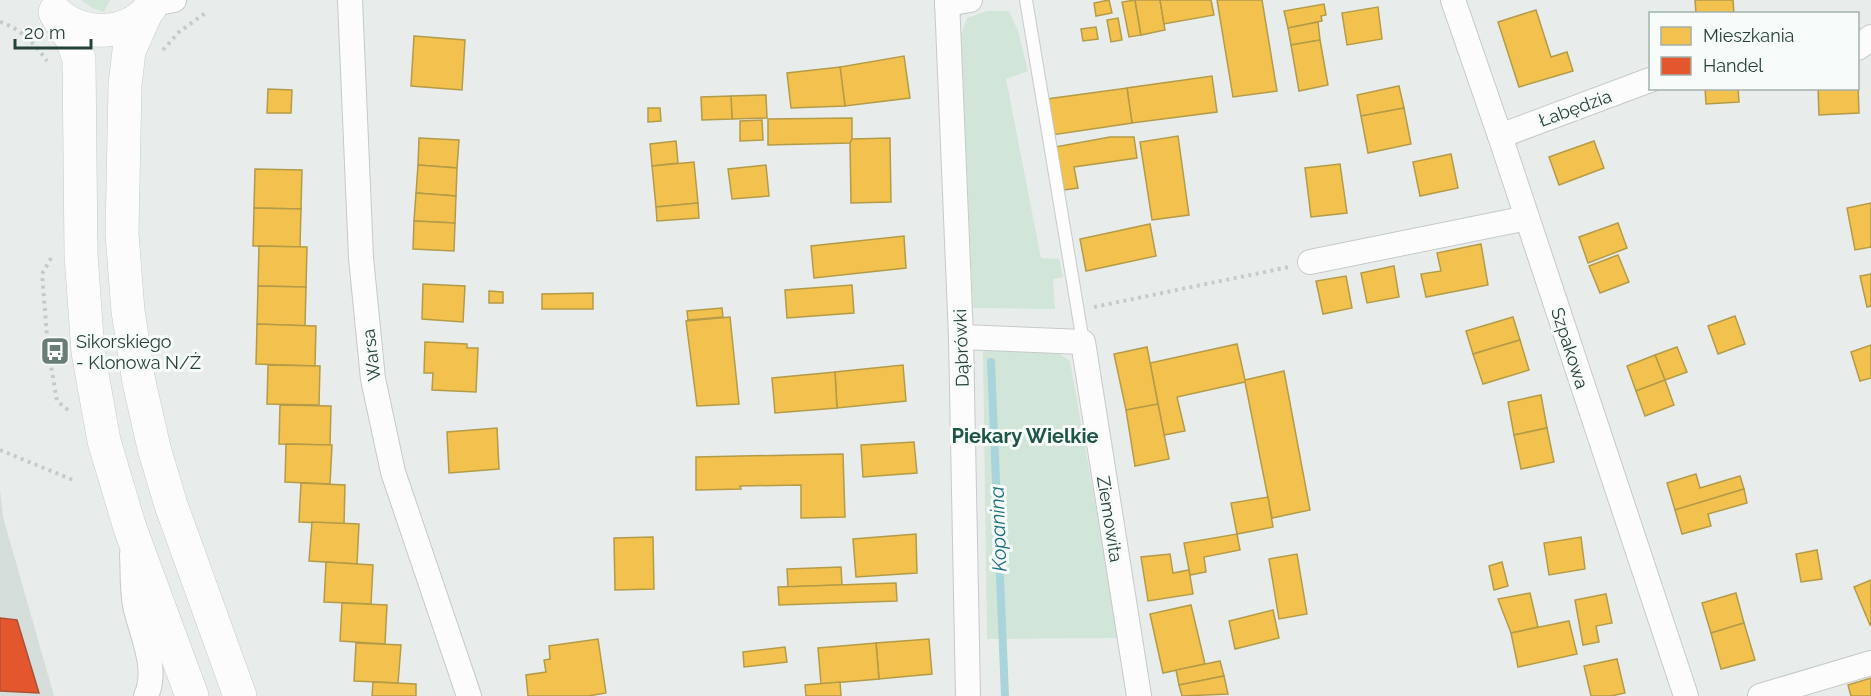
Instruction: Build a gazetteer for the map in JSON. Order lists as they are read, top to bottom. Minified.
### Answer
{"streets":{"street":["Łabędzia","Dąbrówki","Szpakowa","Warsa","Ziemowita"]},"crossings":[["Łabędzia","Szpakowa"]],"districts":["Piekary Wielkie"],"water":["Kopanina"],"places":{"bus stop":["Sikorskiego - Klonowa N/Ż"]},"legend":["Mieszkania","Handel"],"scale_bar":"20 m"}
